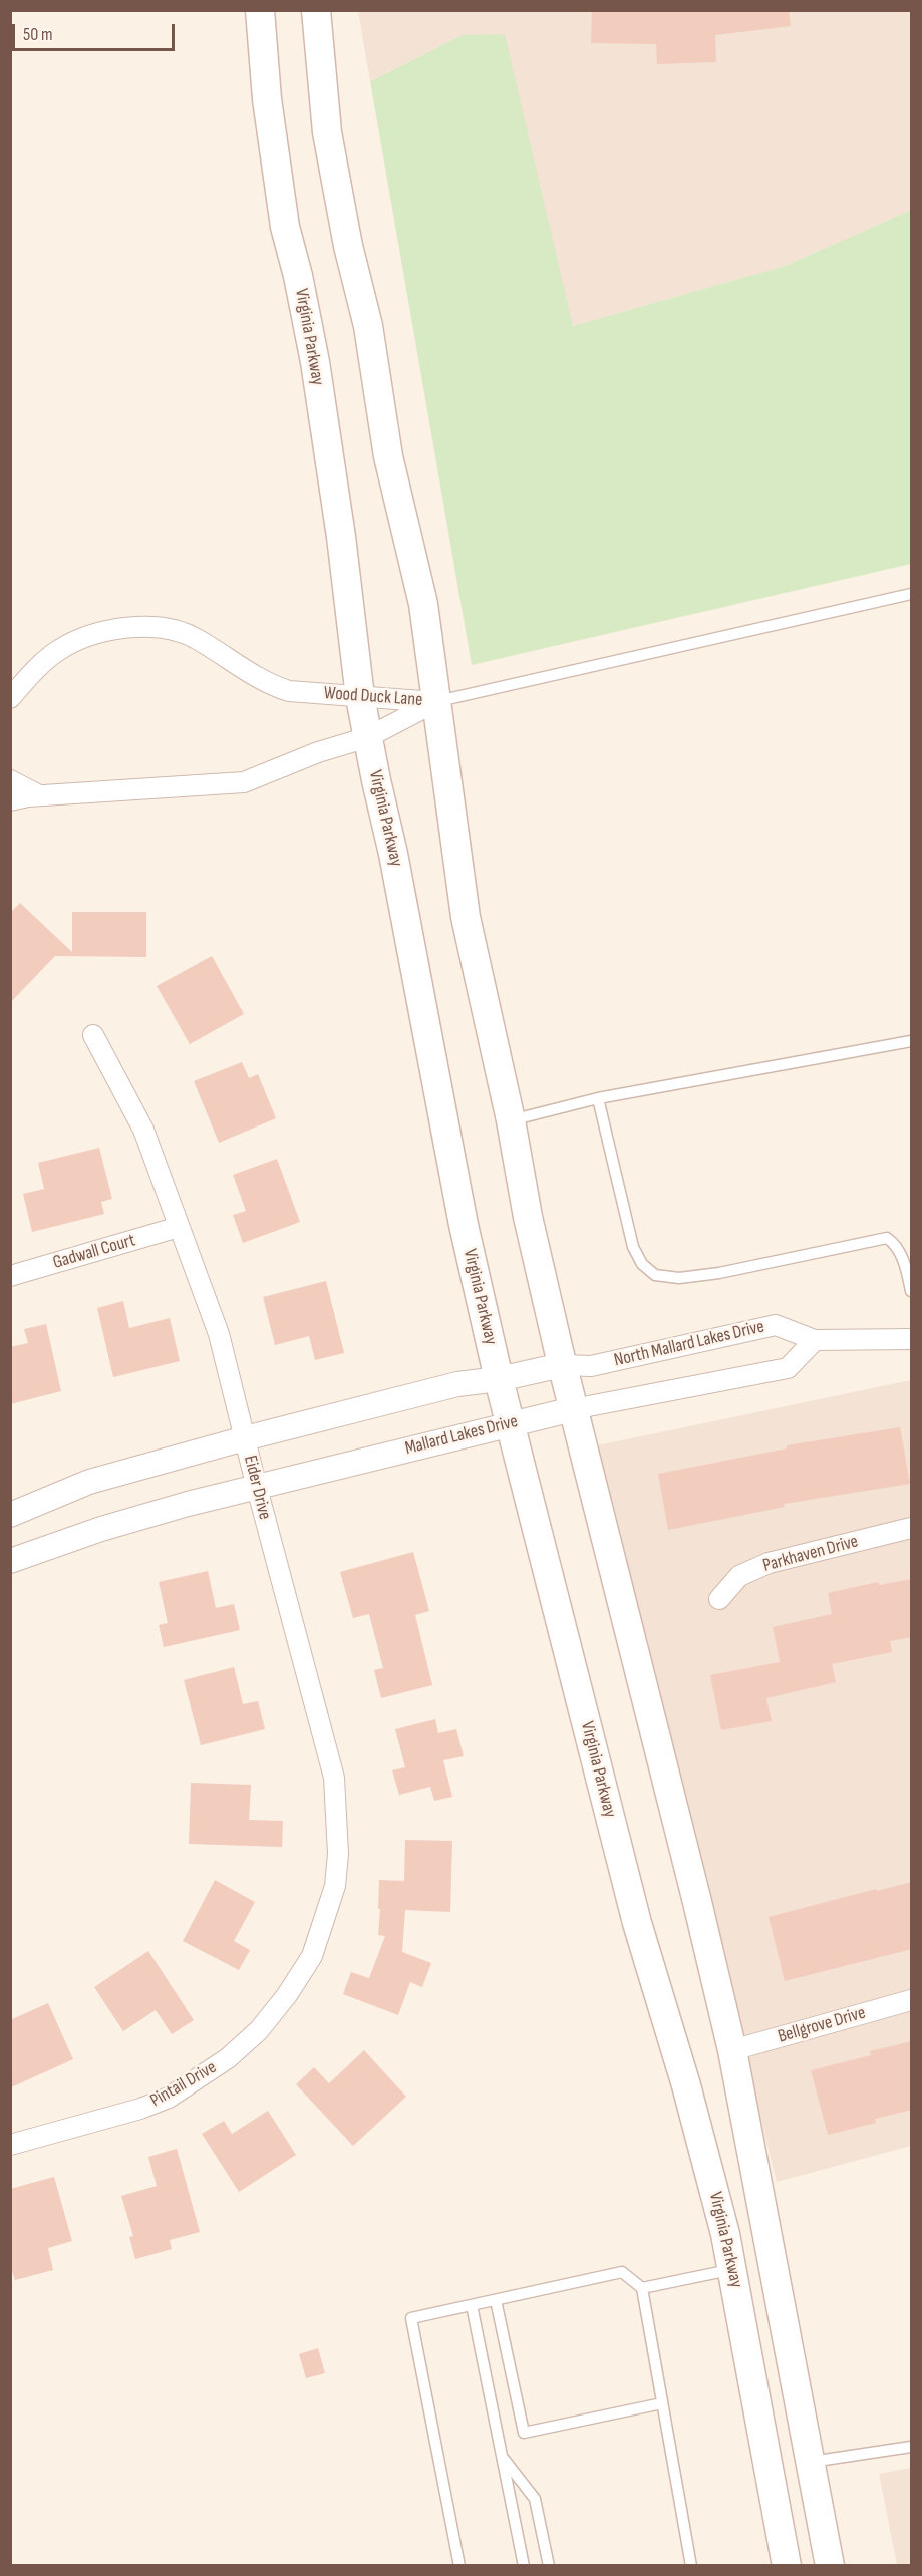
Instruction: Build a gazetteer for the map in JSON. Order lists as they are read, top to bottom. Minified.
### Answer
{"streets":{"main road":["Virginia Parkway"],"street":["Wood Duck Lane","Gadwall Court","North Mallard Lakes Drive","Mallard Lakes Drive","Eider Drive","Parkhaven Drive","Bellgrove Drive","Pintail Drive"]},"crossings":[["Virginia Parkway","Wood Duck Lane"],["Virginia Parkway","Mallard Lakes Drive"],["Gadwall Court","Eider Drive"],["North Mallard Lakes Drive","Mallard Lakes Drive"],["Mallard Lakes Drive","Eider Drive"],["Eider Drive","Pintail Drive"]],"scale_bar":"50 m"}
